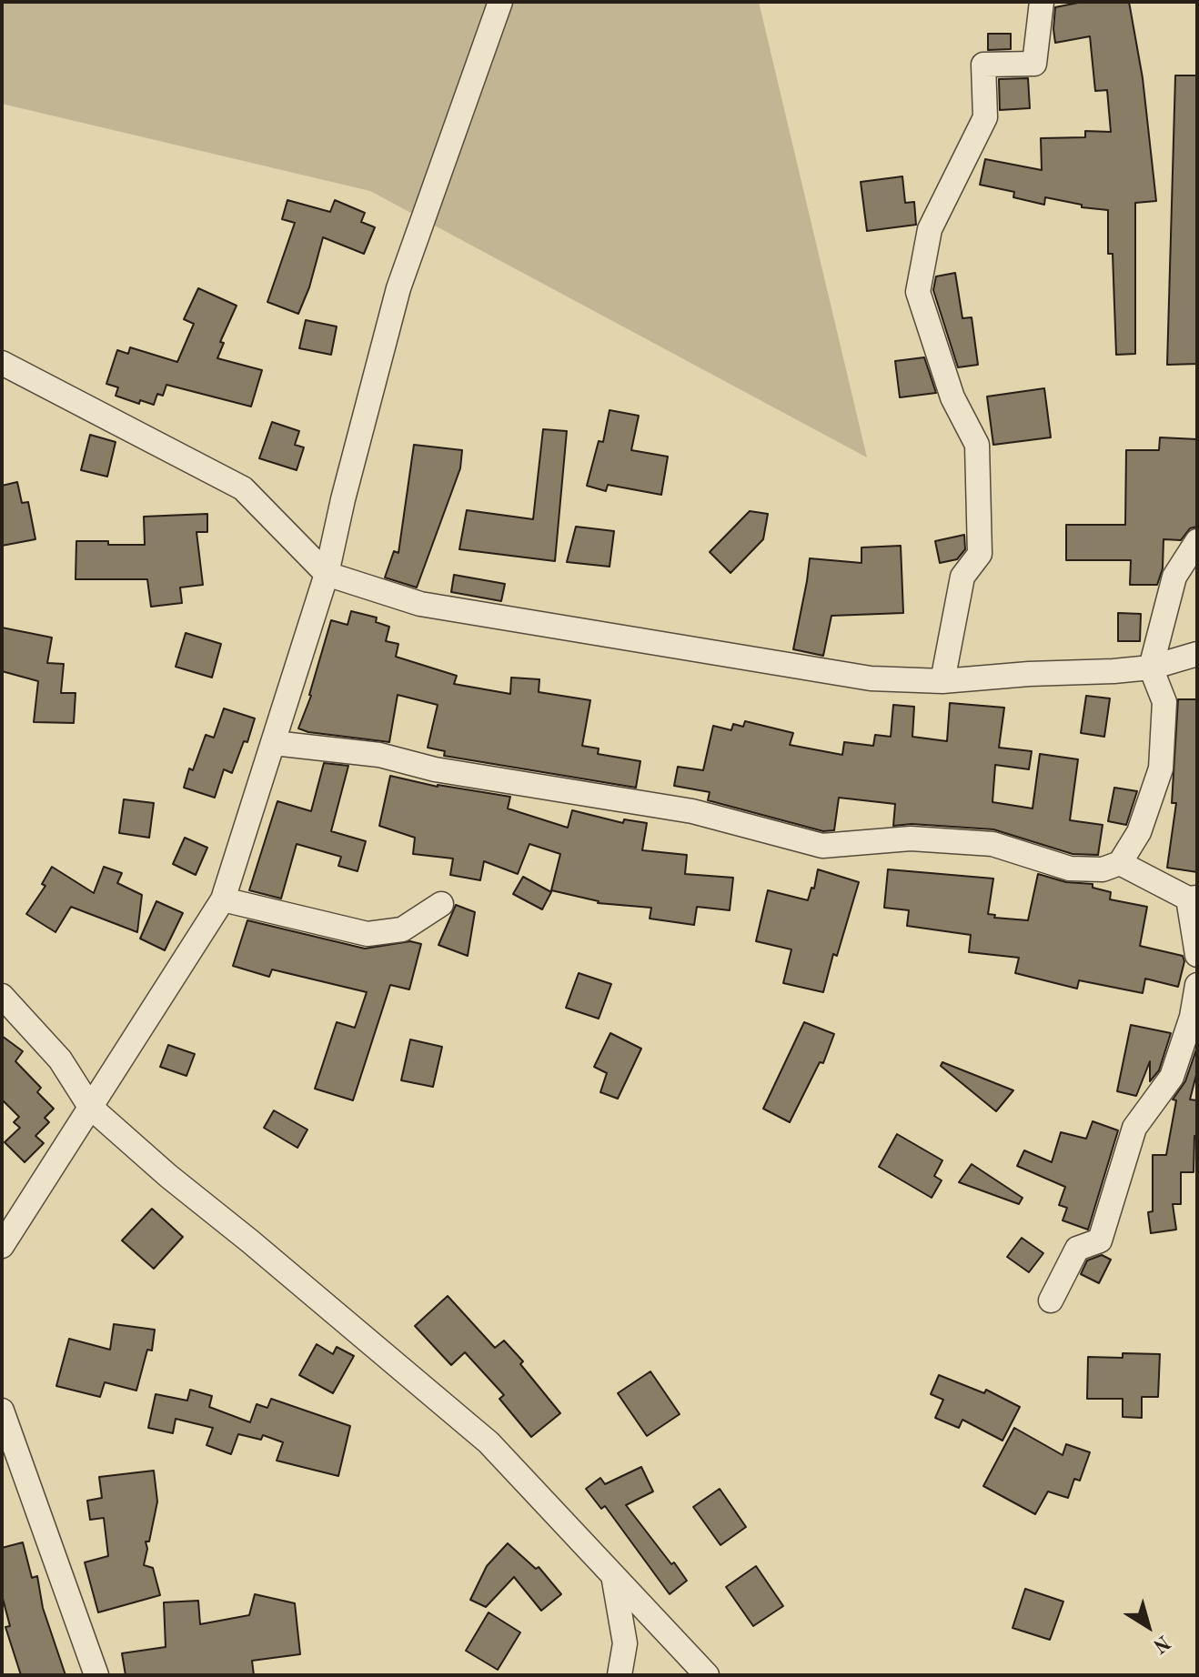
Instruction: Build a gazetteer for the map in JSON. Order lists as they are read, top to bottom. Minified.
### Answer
{"north":"bottom right"}
